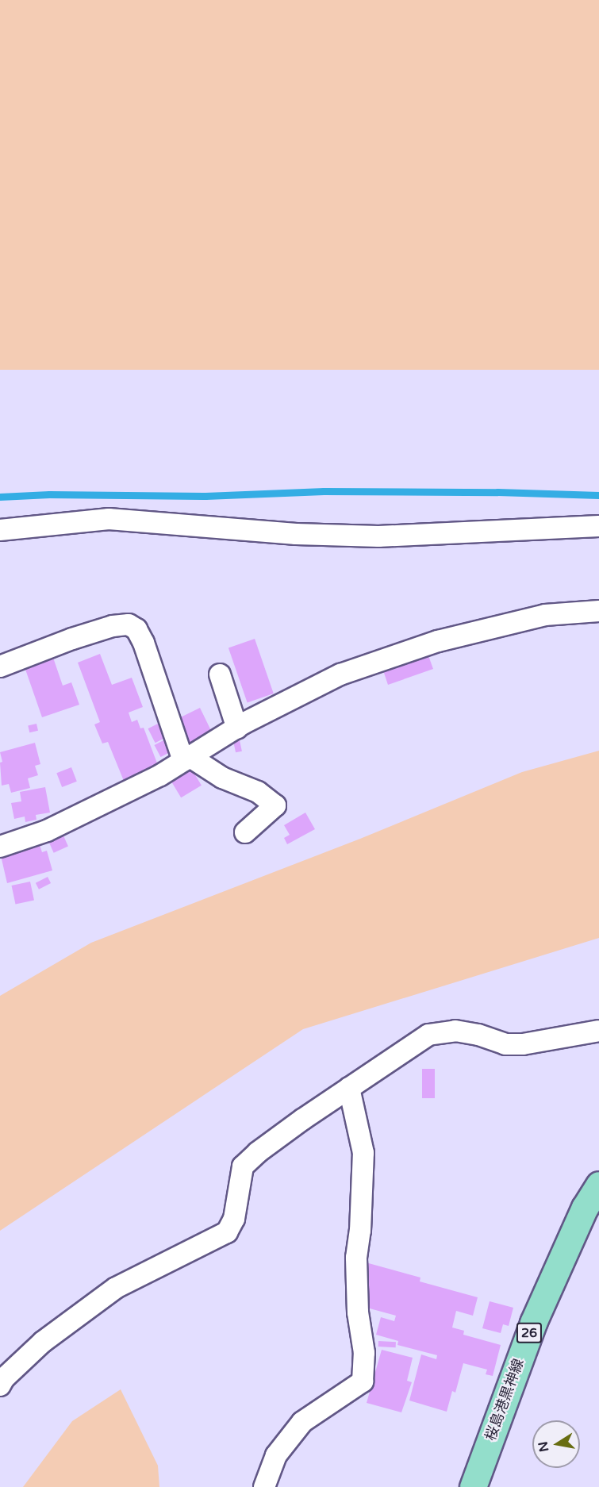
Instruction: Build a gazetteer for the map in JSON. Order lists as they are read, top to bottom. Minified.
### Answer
{"streets":{"main road":["26","桜島港黒神線"]},"north":"left"}
